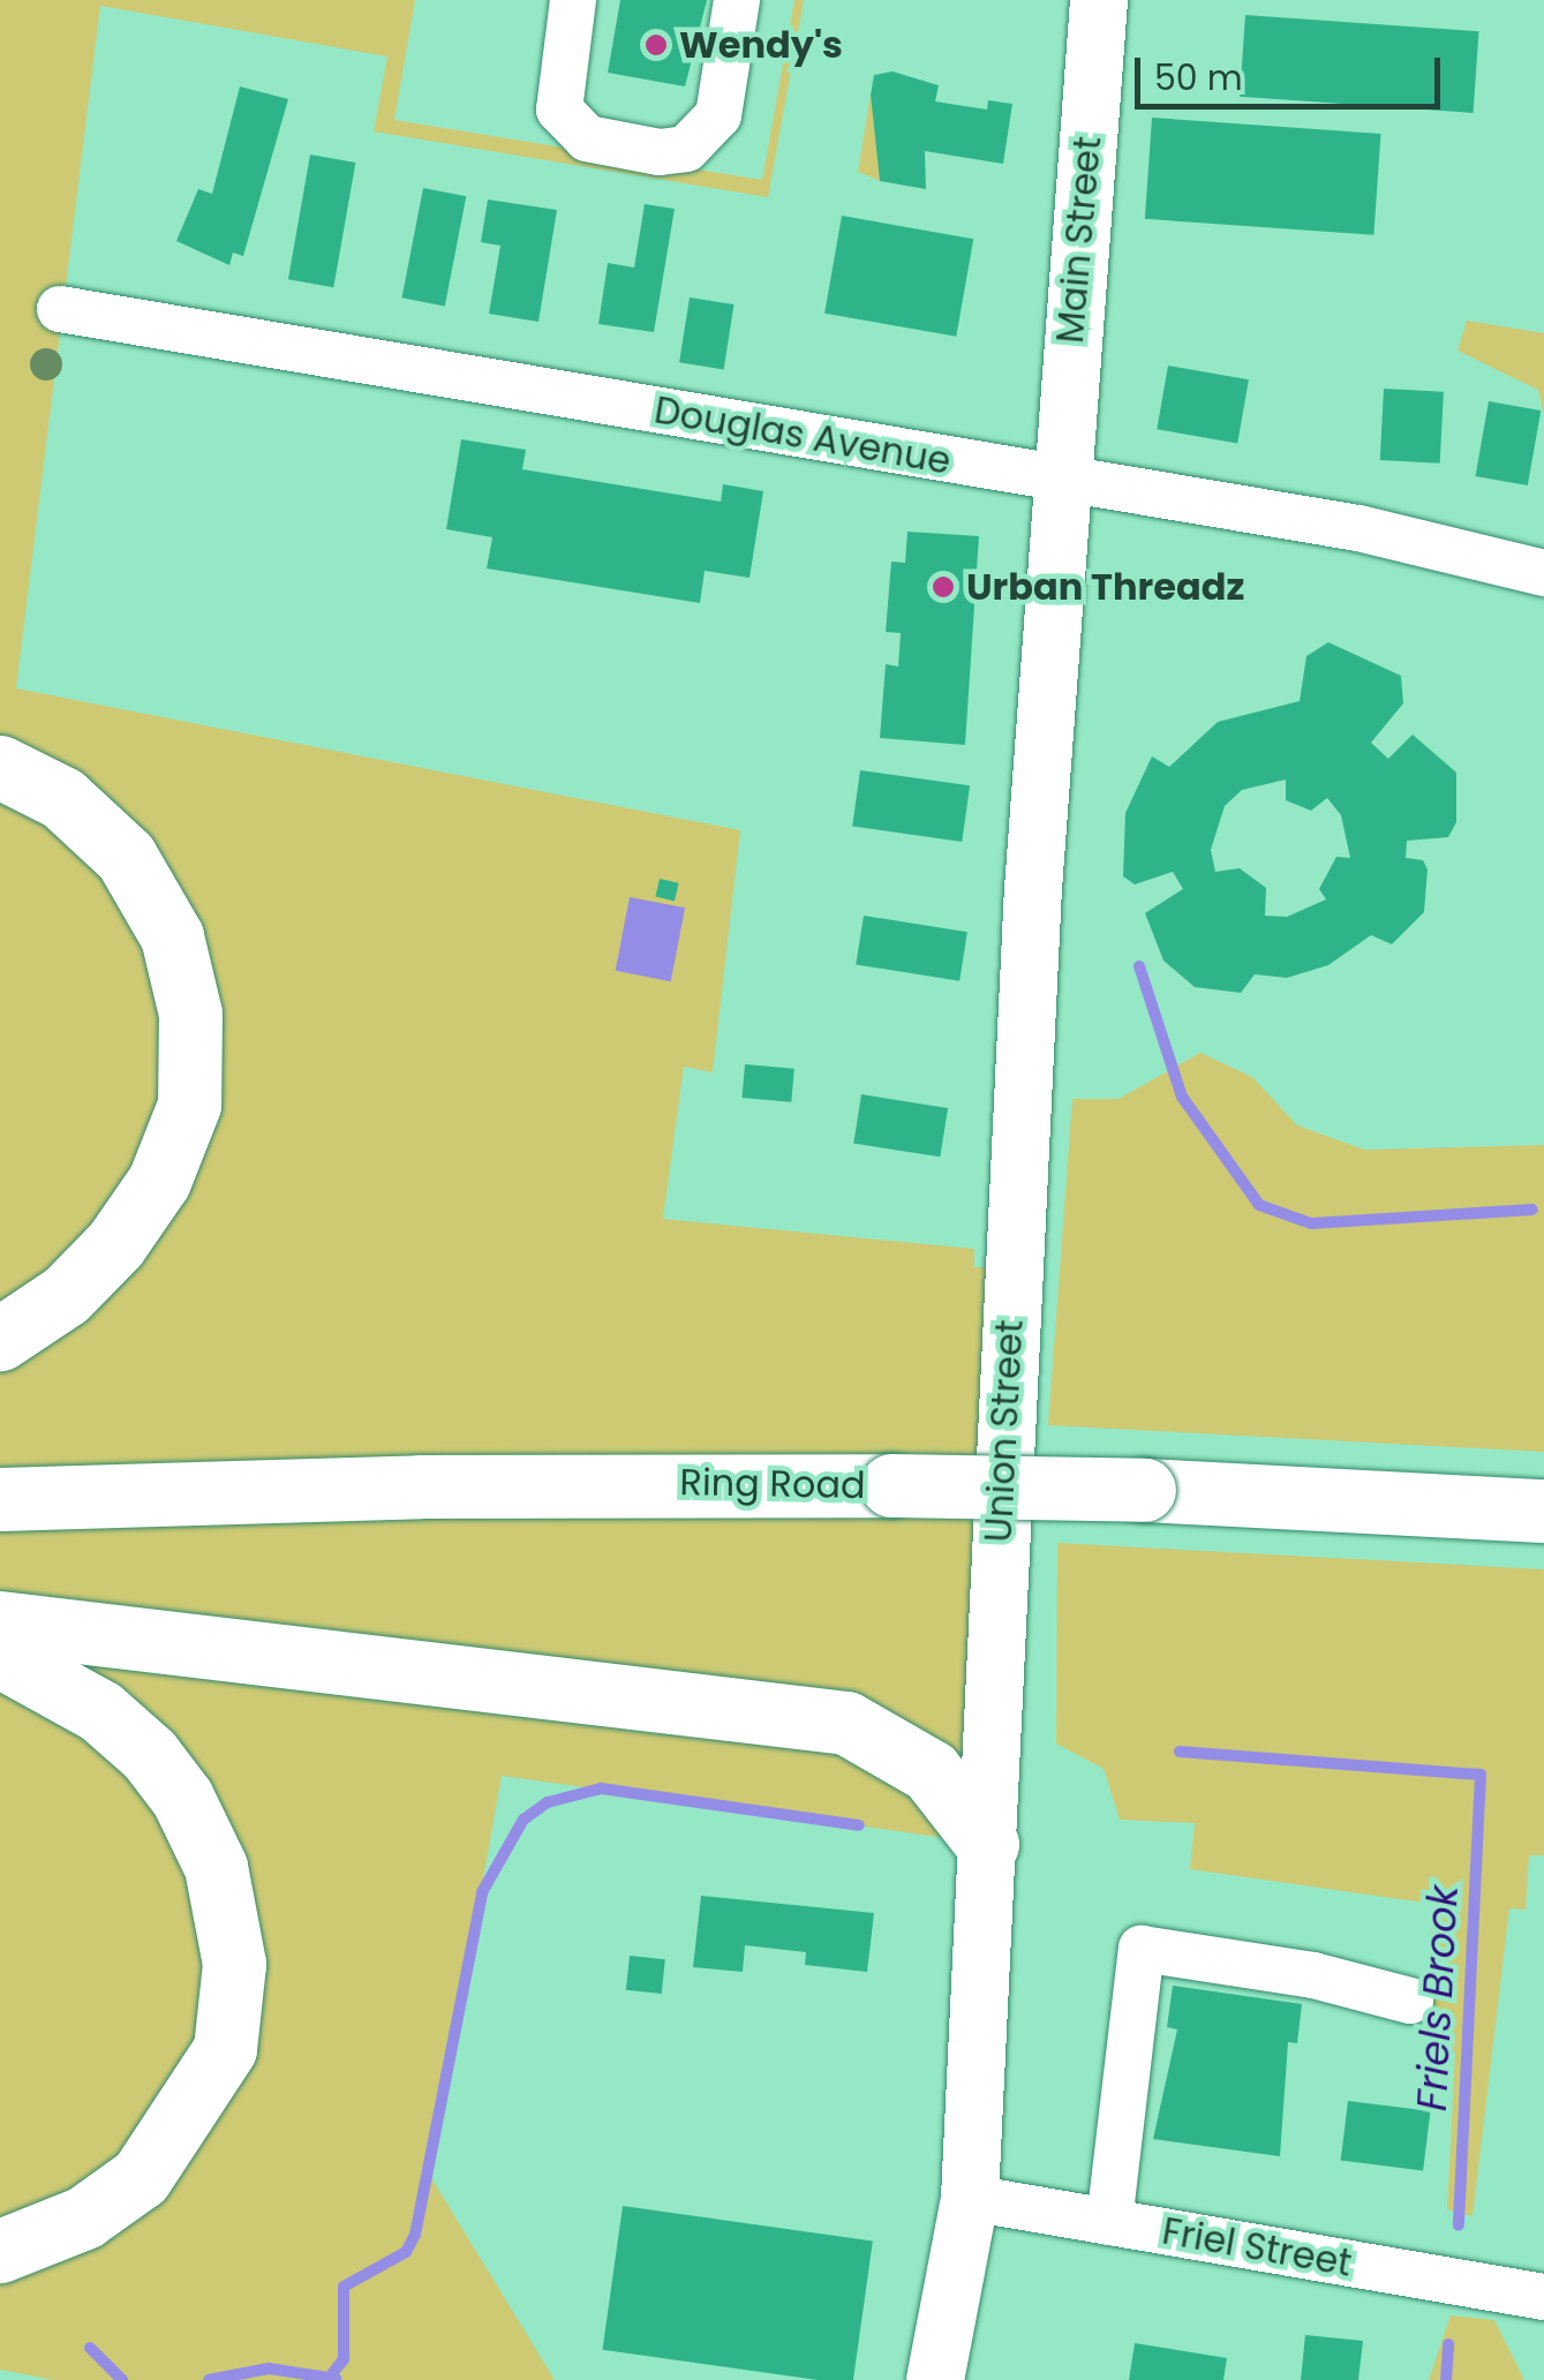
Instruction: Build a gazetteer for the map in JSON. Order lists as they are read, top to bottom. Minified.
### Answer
{"streets":{"highway":["Ring Road"],"main road":["Main Street","Union Street"],"street":["Douglas Avenue","Friel Street"]},"crossings":[["Main Street","Douglas Avenue"],["Main Street","Union Street"],["Douglas Avenue","Union Street"],["Union Street","Friel Street"]],"water":["Friels Brook"],"places":["Wendy's","Urban Threadz"],"scale_bar":"50 m"}
